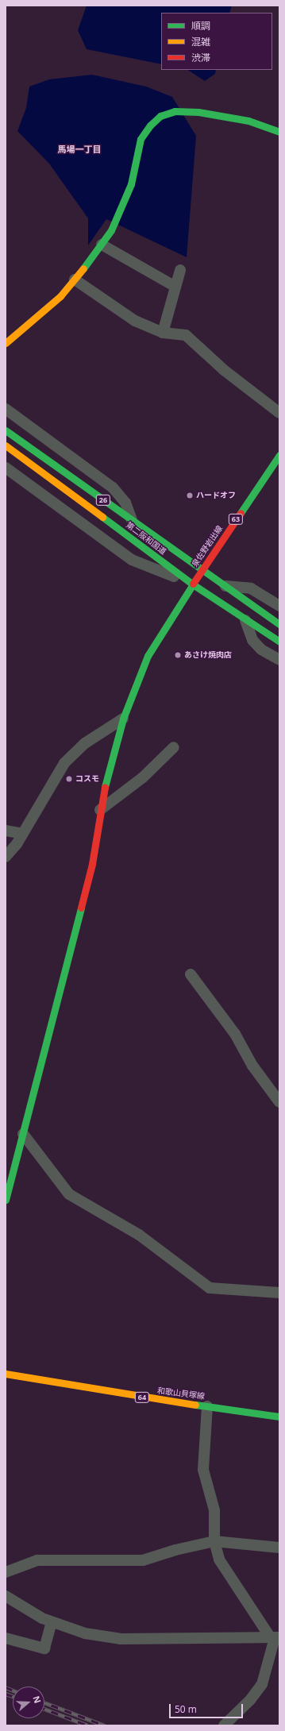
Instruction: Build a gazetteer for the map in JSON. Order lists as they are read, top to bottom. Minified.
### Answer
{"streets":{"main road":["26","63","第二阪和国道","泉佐野岩出線","和歌山貝塚線","64"]},"crossings":[["第二阪和国道","泉佐野岩出線"]],"districts":["馬場一丁目"],"places":["ハードオフ","あさけ焼肉店","コスモ"],"legend":["順調","混雑","渋滞"],"scale_bar":"50 m","north":"right"}
